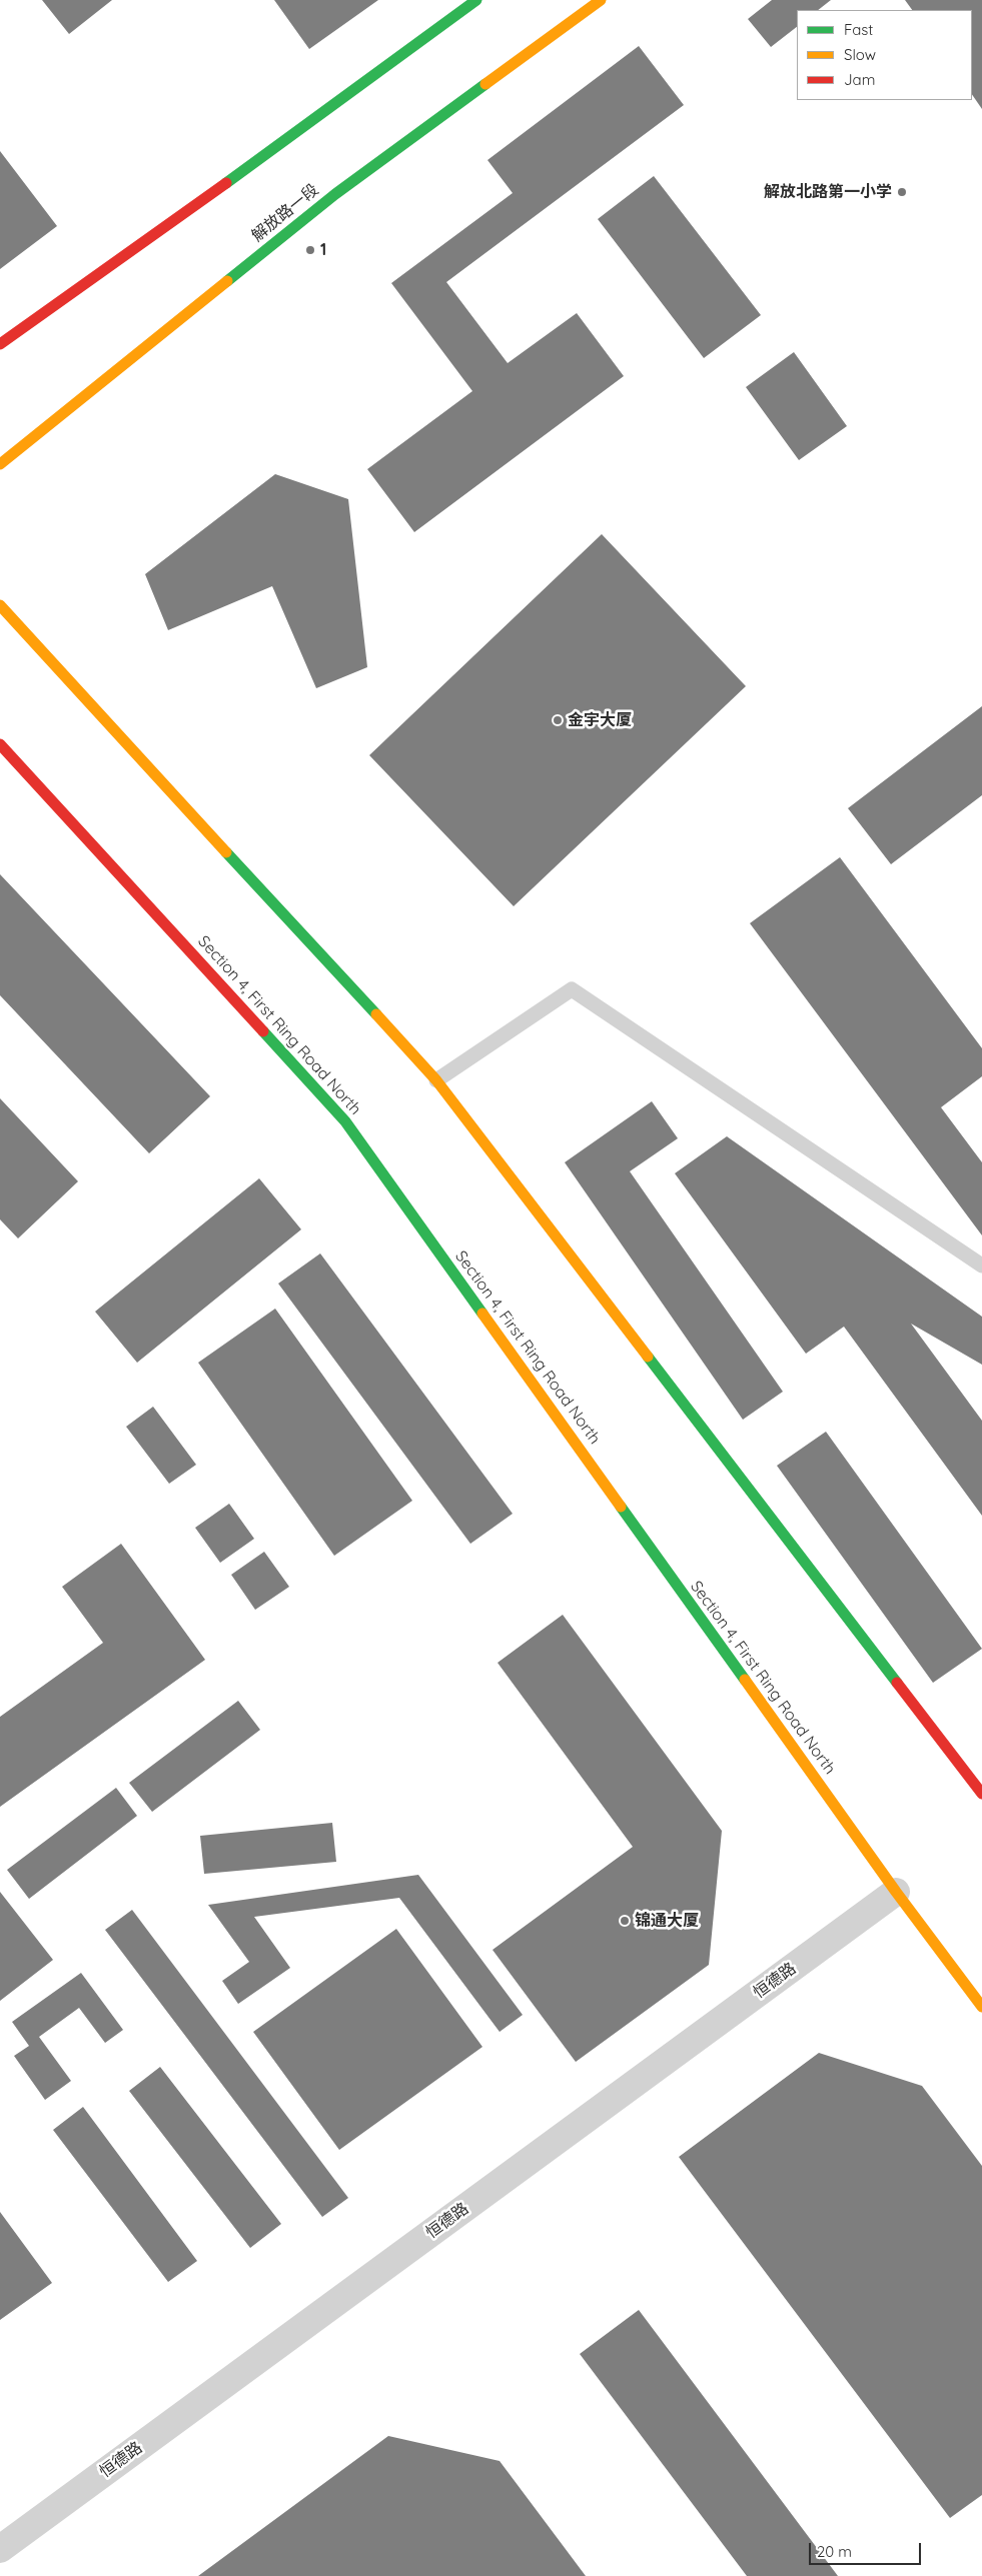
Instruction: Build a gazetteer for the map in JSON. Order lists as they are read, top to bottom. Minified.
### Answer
{"streets":{"main road":["解放路一段","Section 4, First Ring Road North"],"street":["恒德路"]},"crossings":[["Section 4, First Ring Road North","恒德路"]],"places":["解放北路第一小学","1","金宇大厦","锦通大厦"],"legend":["Fast","Slow","Jam"],"scale_bar":"20 m"}
